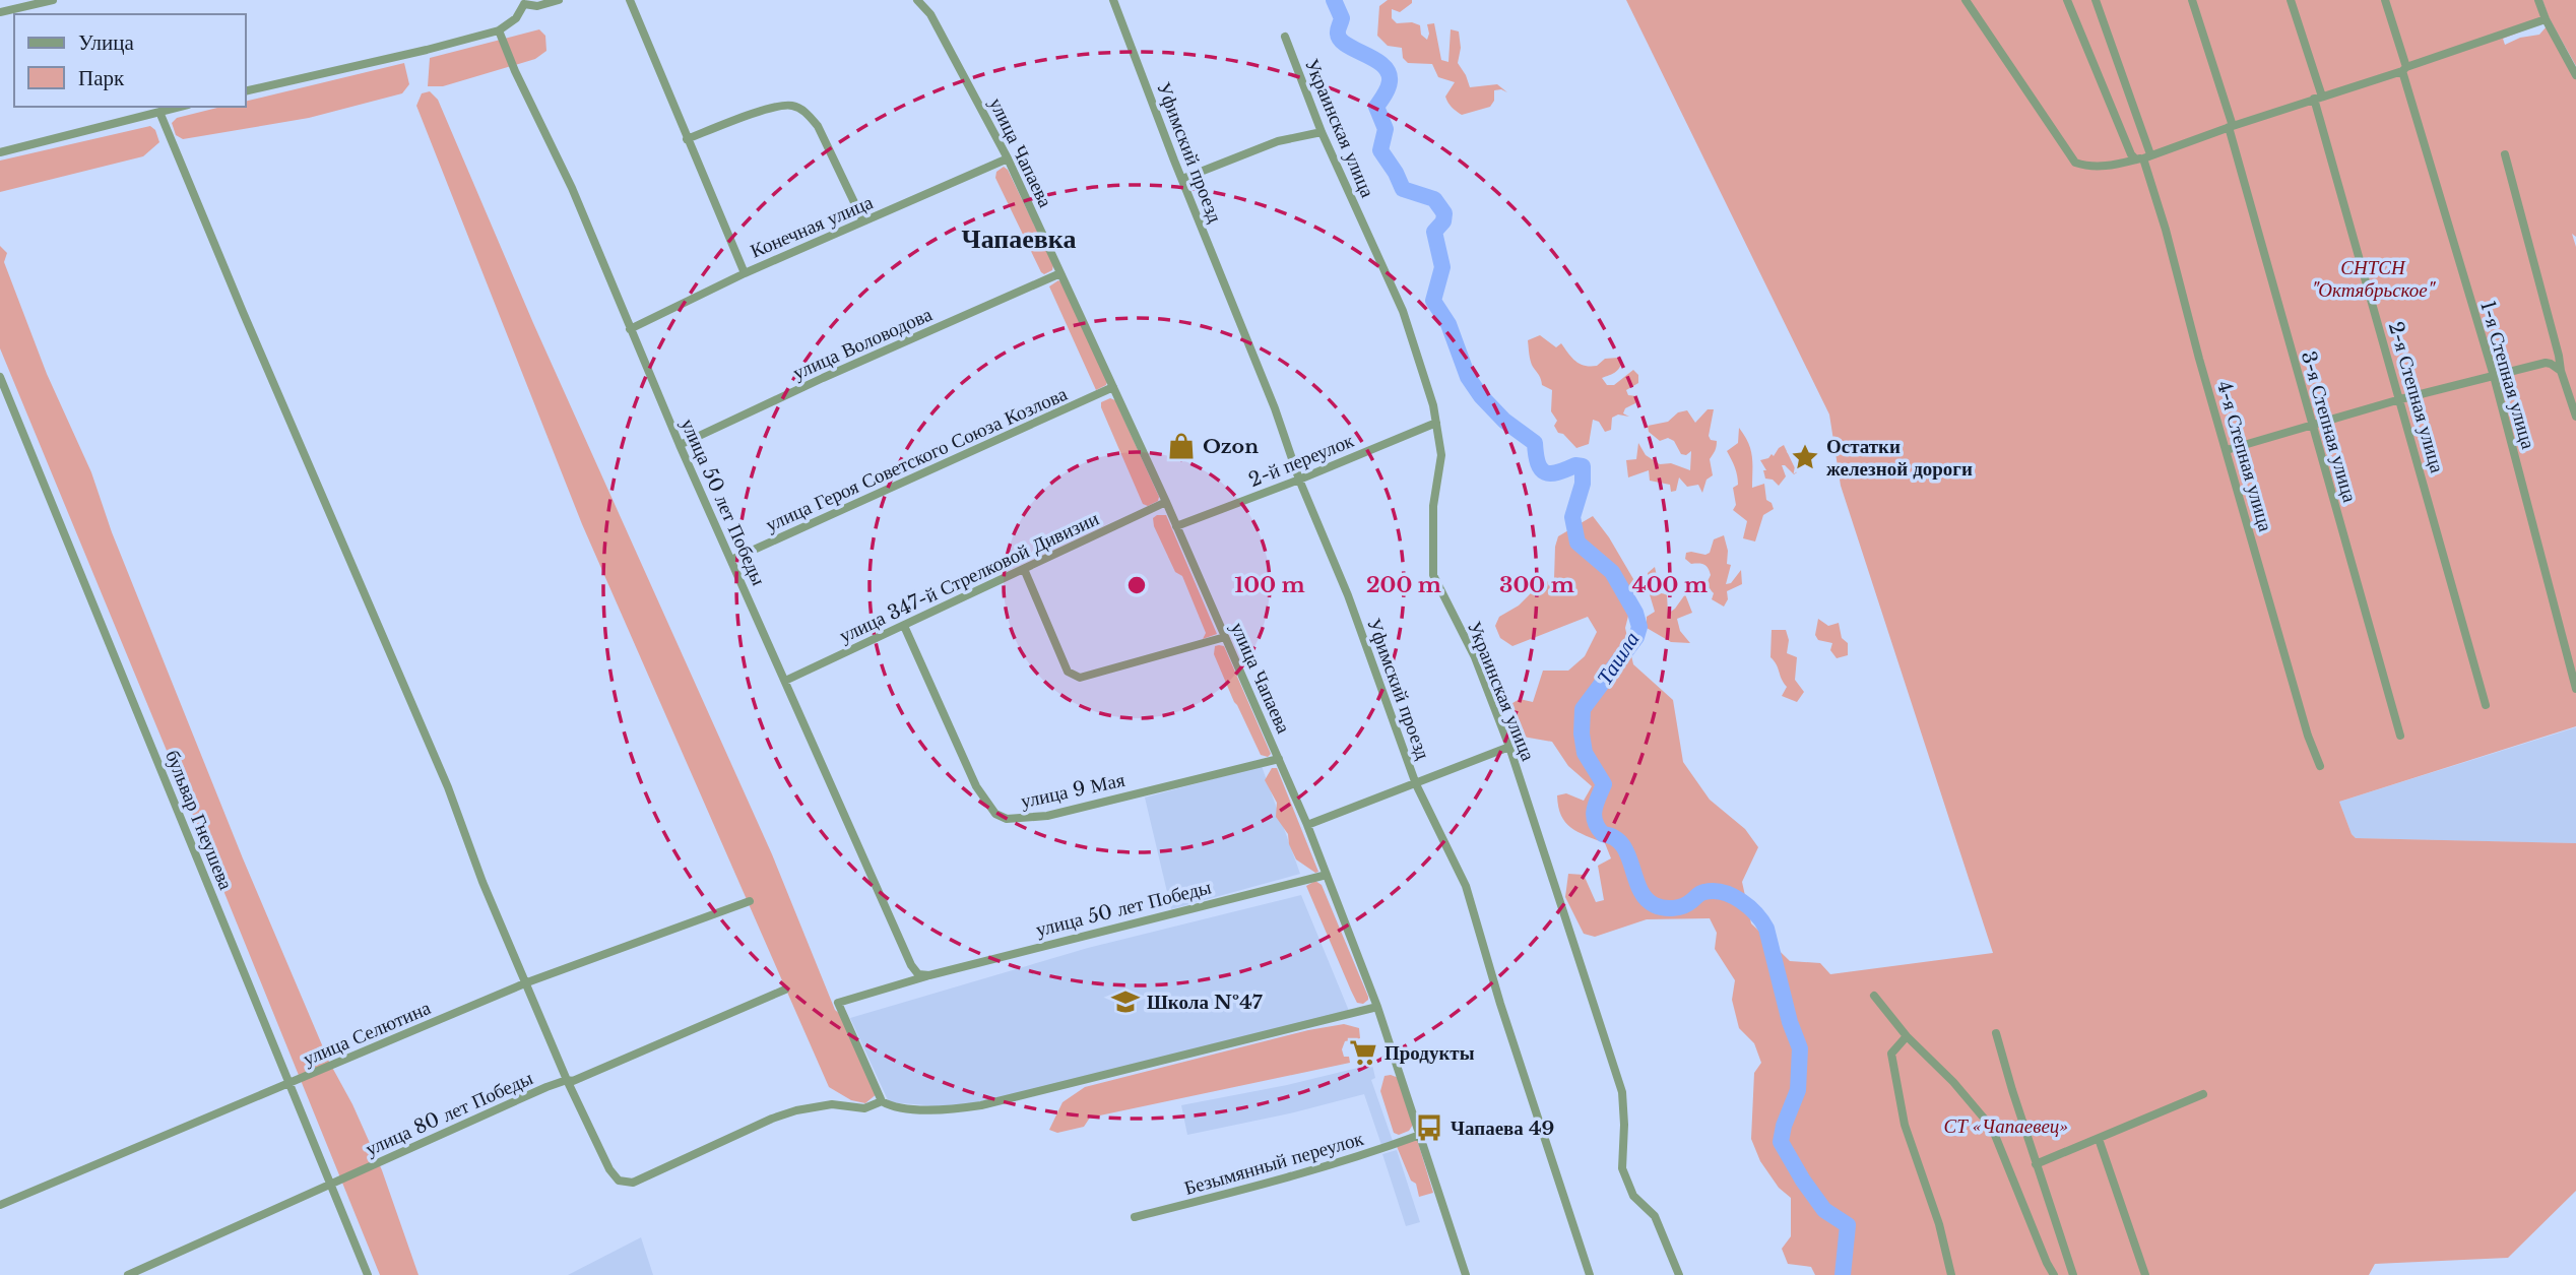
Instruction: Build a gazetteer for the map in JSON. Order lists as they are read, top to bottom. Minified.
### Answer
{"streets":{"street":["Украинская улица","улица Чапаева","Уфимский проезд","Конечная улица","улица Воловодова","1-я Степная улица","2-я Степная улица","3-я Степная улица","4-я Степная улица","улица Героя Советского Союза Козлова","2-й переулок","улица 50 лет Победы","улица 347-й Стрелковой Дивизии","улица 9 Мая","бульвар Гнеушева","улица Селютина","улица 80 лет Победы","Безымянный переулок"]},"crossings":[["Украинская улица","2-й переулок"],["улица Чапаева","Конечная улица"],["улица Чапаева","улица Воловодова"],["улица Чапаева","улица Героя Советского Союза Козлова"],["улица Чапаева","2-й переулок"],["улица Чапаева","улица 50 лет Победы"],["улица Чапаева","улица 347-й Стрелковой Дивизии"],["улица Чапаева","улица 9 Мая"],["улица Чапаева","Безымянный переулок"],["Уфимский проезд","2-й переулок"],["Конечная улица","улица 50 лет Победы"],["улица Воловодова","улица 50 лет Победы"],["улица Героя Советского Союза Козлова","улица 50 лет Победы"],["улица 50 лет Победы","улица 347-й Стрелковой Дивизии"],["улица 347-й Стрелковой Дивизии","улица 9 Мая"],["бульвар Гнеушева","улица Селютина"],["бульвар Гнеушева","улица 80 лет Победы"]],"districts":["Чапаевка"],"water":["Ташла"],"parks":["СНТСН \"Октябрьское\"","СТ «Чапаевец»"],"places":{"shop":["Ozon"],"place":["Остатки железной дороги"],"school or university":["Школа №47"],"supermarket":["Продукты"],"bus stop":["Чапаева 49"]},"legend":["Улица","Парк"],"rings":["100 m","200 m","300 m","400 m"]}
